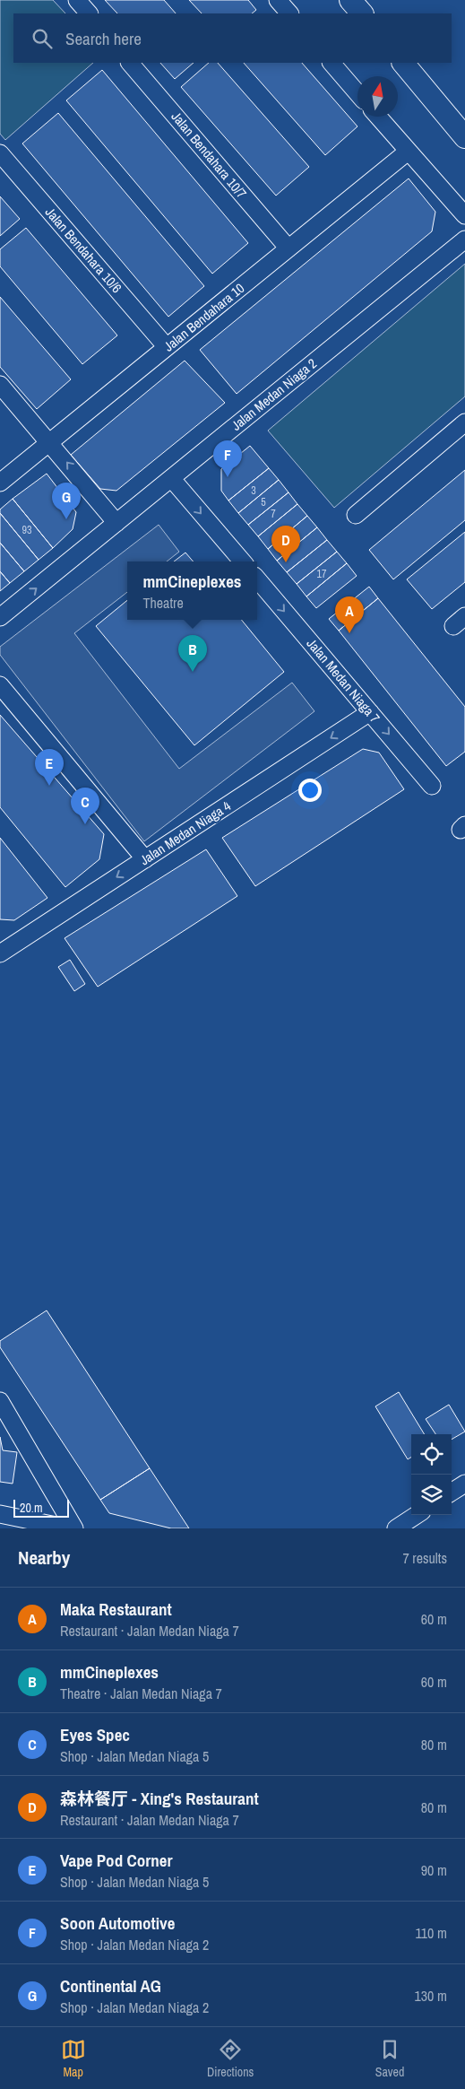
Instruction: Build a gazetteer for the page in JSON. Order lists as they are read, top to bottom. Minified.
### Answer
{"streets":{"street":["Jalan Bendahara 10/7","Jalan Bendahara 10/6","Jalan Bendahara 10","Jalan Medan Niaga 2","Jalan Medan Niaga 7","Jalan Medan Niaga 4"]},"crossings":[["Jalan Bendahara 10/7","Jalan Bendahara 10"],["Jalan Bendahara 10/6","Jalan Bendahara 10"],["Jalan Medan Niaga 7","Jalan Medan Niaga 4"]],"one_way":["Jalan Medan Niaga 7","Jalan Medan Niaga 4"],"house_numbers":["3","5","7","93","17"],"scale_bar":"20 m","north":"top","page":{"search":"Search here","pins":["F","G","D","A","B","E","C"],"popup":["mmCineplexes","Theatre"],"scale":"20 m","heading":["Nearby","7 results"],"list":[{"mark":"A","name":"Maka Restaurant","note":"Restaurant · Jalan Medan Niaga 7","value":"60 m"},{"mark":"B","name":"mmCineplexes","note":"Theatre · Jalan Medan Niaga 7","value":"60 m"},{"mark":"C","name":"Eyes Spec","note":"Shop · Jalan Medan Niaga 5","value":"80 m"},{"mark":"D","name":"森林餐厅 - Xing's Restaurant","note":"Restaurant · Jalan Medan Niaga 7","value":"80 m"},{"mark":"E","name":"Vape Pod Corner","note":"Shop · Jalan Medan Niaga 5","value":"90 m"},{"mark":"F","name":"Soon Automotive","note":"Shop · Jalan Medan Niaga 2","value":"110 m"},{"mark":"G","name":"Continental AG","note":"Shop · Jalan Medan Niaga 2","value":"130 m"}],"nav":["Map","Directions","Saved"]}}
